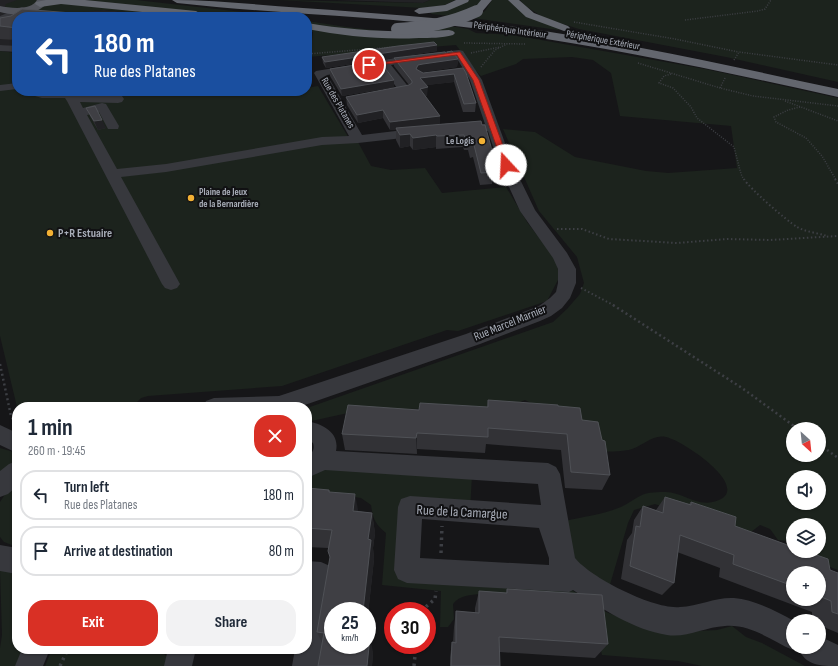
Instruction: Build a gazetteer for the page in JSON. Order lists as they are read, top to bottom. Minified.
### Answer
{"streets":{"highway":["Périphérique Intérieur","Périphérique Extérieur"],"street":["Rue des Platanes","Rue Marcel Marnier","Rue de la Camargue"]},"crossings":[["Périphérique Intérieur","Périphérique Extérieur"]],"places":["Le Logis","Plaine de Jeux de la Bernardière","P+R Estuaire"],"north":"bottom right","page":{"turn":["180 m","Rue des Platanes"],"heading":["1 min","260 m · 19:45"],"map_buttons":["+","−"],"list":[{"name":"Turn left","note":"Rue des Platanes","value":"180 m"},{"name":"Arrive at destination","value":"80 m"}],"buttons":["Exit","Share"],"speed":"25 km/h","limit":"30"}}
